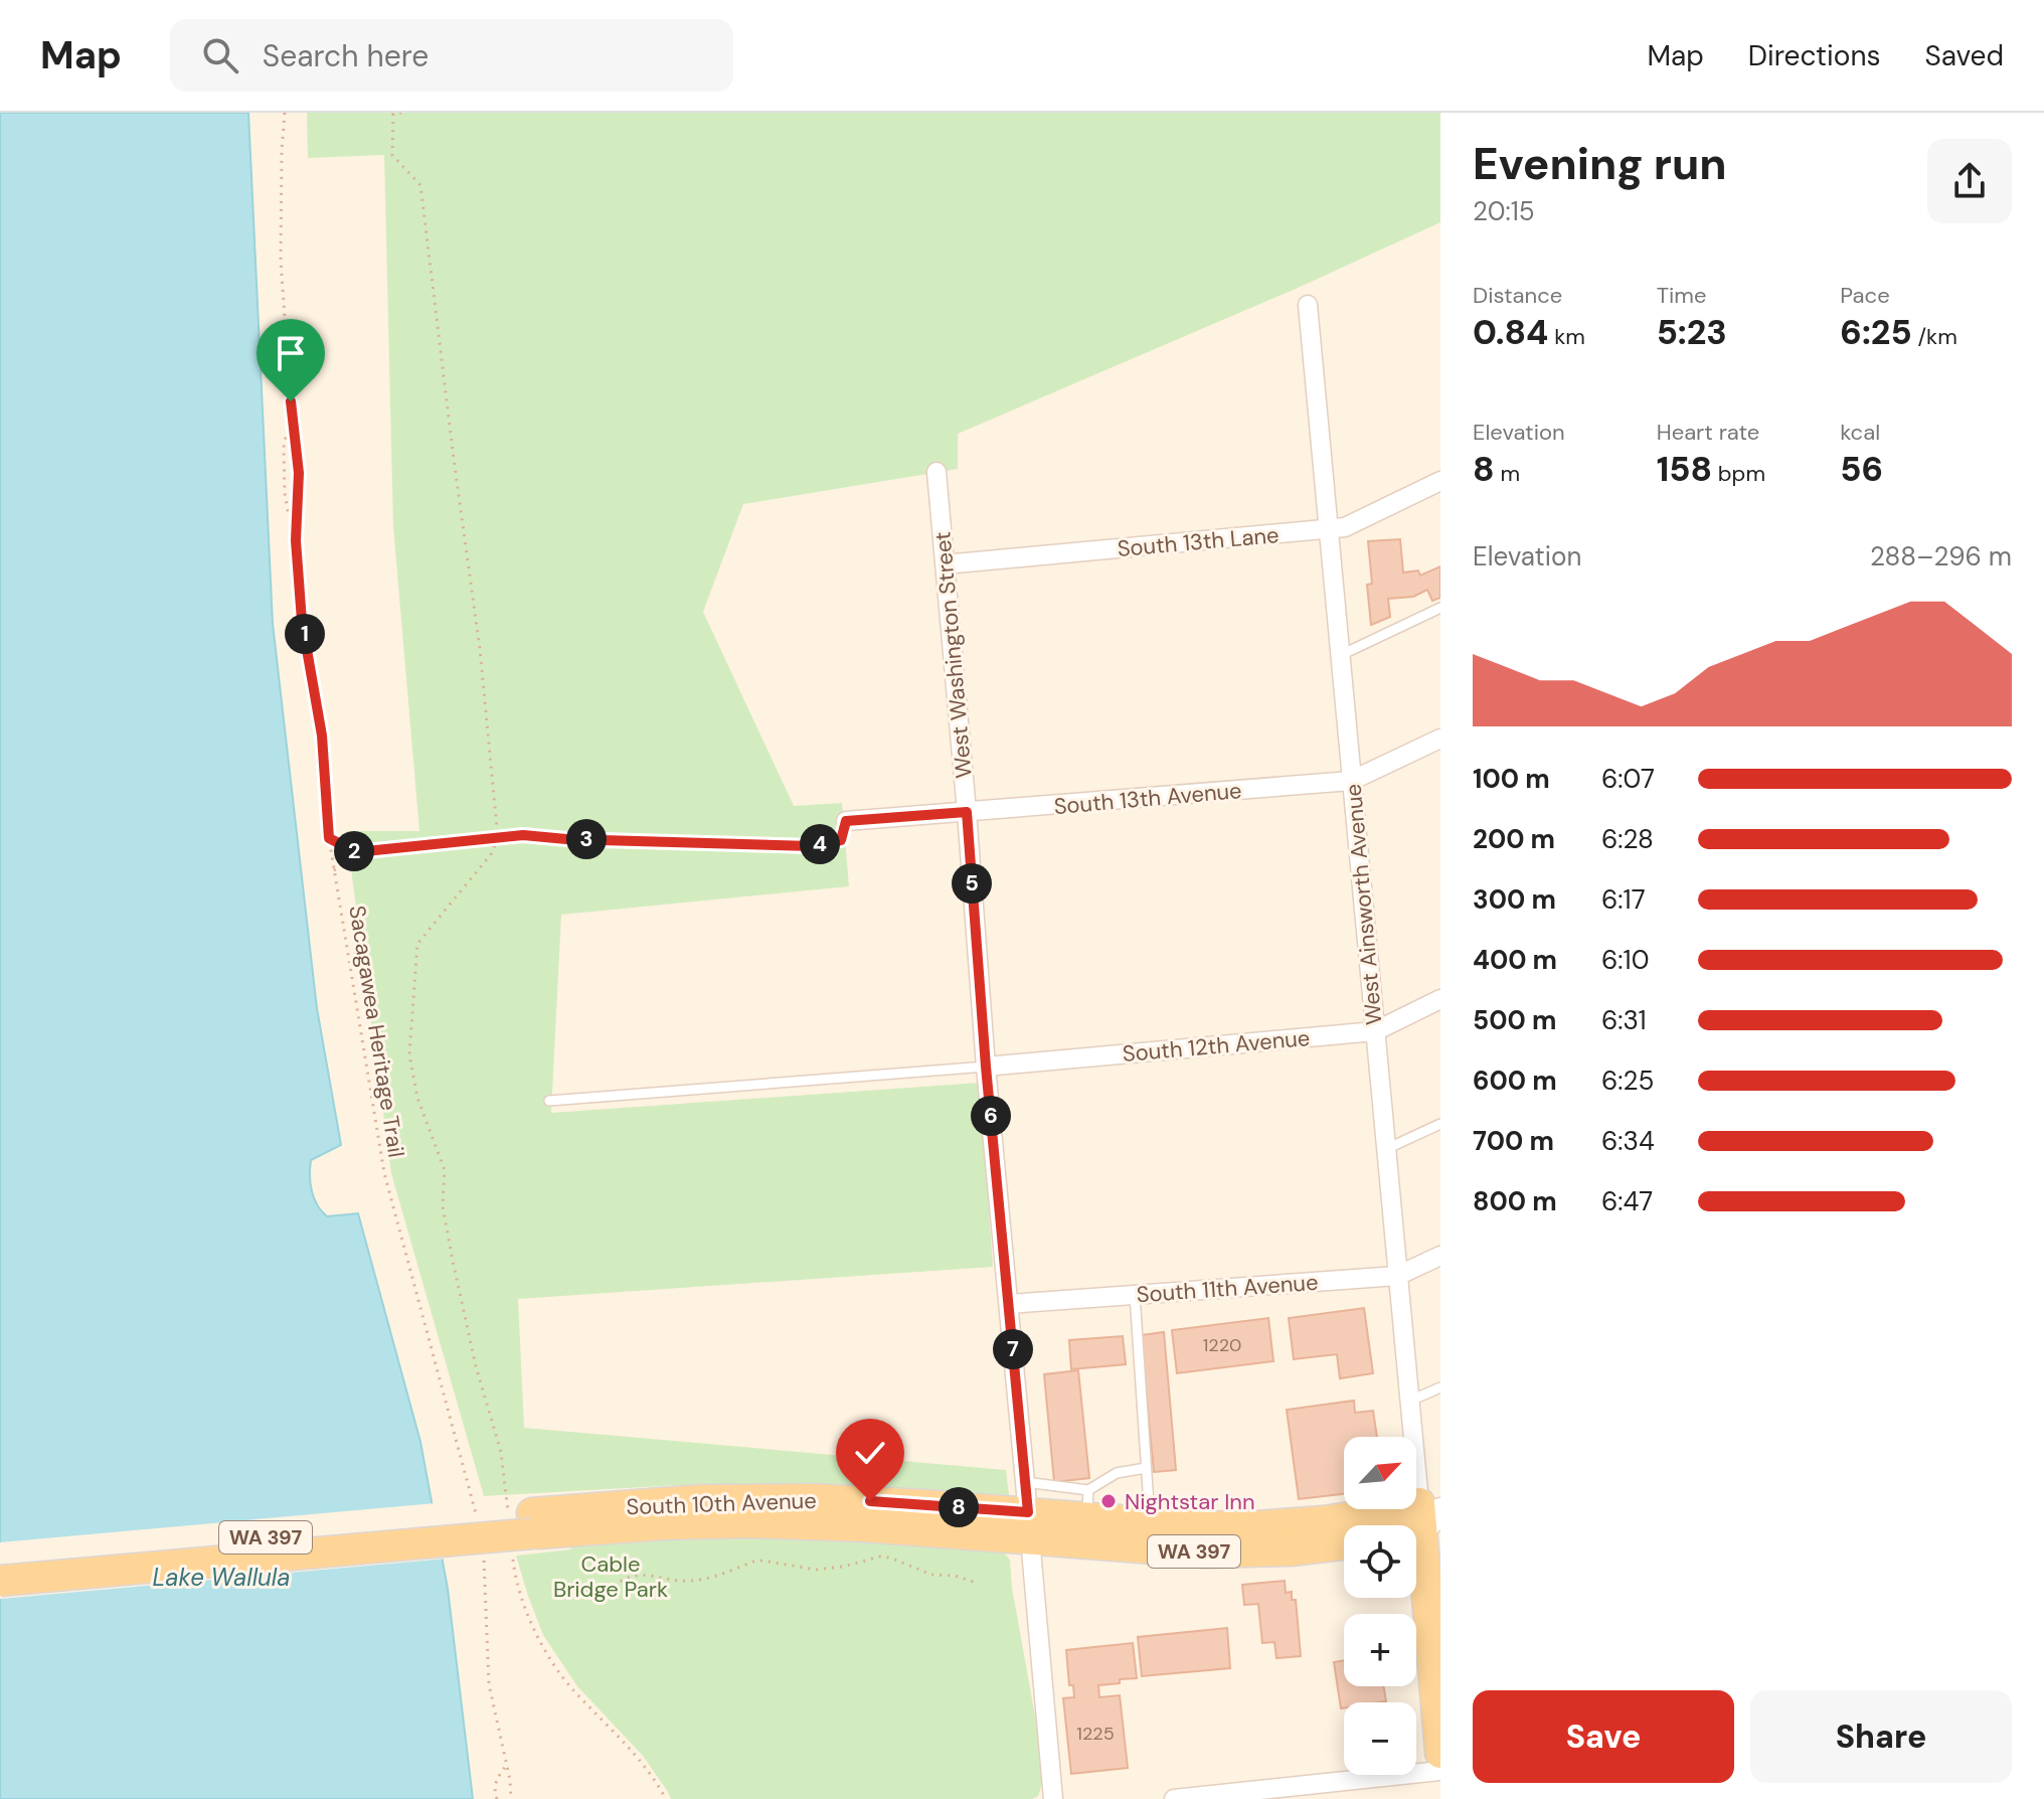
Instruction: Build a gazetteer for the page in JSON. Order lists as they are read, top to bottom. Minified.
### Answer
{"streets":{"main road":["South 10th Avenue","WA 397"],"street":["South 13th Lane","West Washington Street","South 13th Avenue","West Ainsworth Avenue","South 12th Avenue","South 11th Avenue"],"path":["Sacagawea Heritage Trail"]},"crossings":[["South 13th Lane","West Washington Street"],["South 13th Lane","West Ainsworth Avenue"],["West Washington Street","South 13th Avenue"],["West Washington Street","South 12th Avenue"],["West Washington Street","South 11th Avenue"],["West Washington Street","South 10th Avenue"],["South 13th Avenue","West Ainsworth Avenue"],["West Ainsworth Avenue","South 12th Avenue"],["West Ainsworth Avenue","South 11th Avenue"],["West Ainsworth Avenue","South 10th Avenue"]],"water":["Lake Wallula"],"parks":["Cable Bridge Park"],"places":["Nightstar Inn"],"house_numbers":["1220","1225"],"north":"top right","page":{"header":"Map","search":"Search here","nav":["Map","Directions","Saved"],"heading":["Evening run","20:15"],"stats":[["Distance","0.84 km"],["Time","5:23"],["Pace","6:25 /km"],["Elevation","8 m"],["Heart rate","158 bpm"],["kcal","56"]],"chart":["Elevation","288–296 m"],"pins":["1","3","4","2","5","6","7","8"],"list":[{"name":"100 m","note":"6:07"},{"name":"200 m","note":"6:28"},{"name":"300 m","note":"6:17"},{"name":"400 m","note":"6:10"},{"name":"500 m","note":"6:31"},{"name":"600 m","note":"6:25"},{"name":"700 m","note":"6:34"},{"name":"800 m","note":"6:47"}],"map_buttons":["+","−"],"buttons":["Save","Share"]}}
